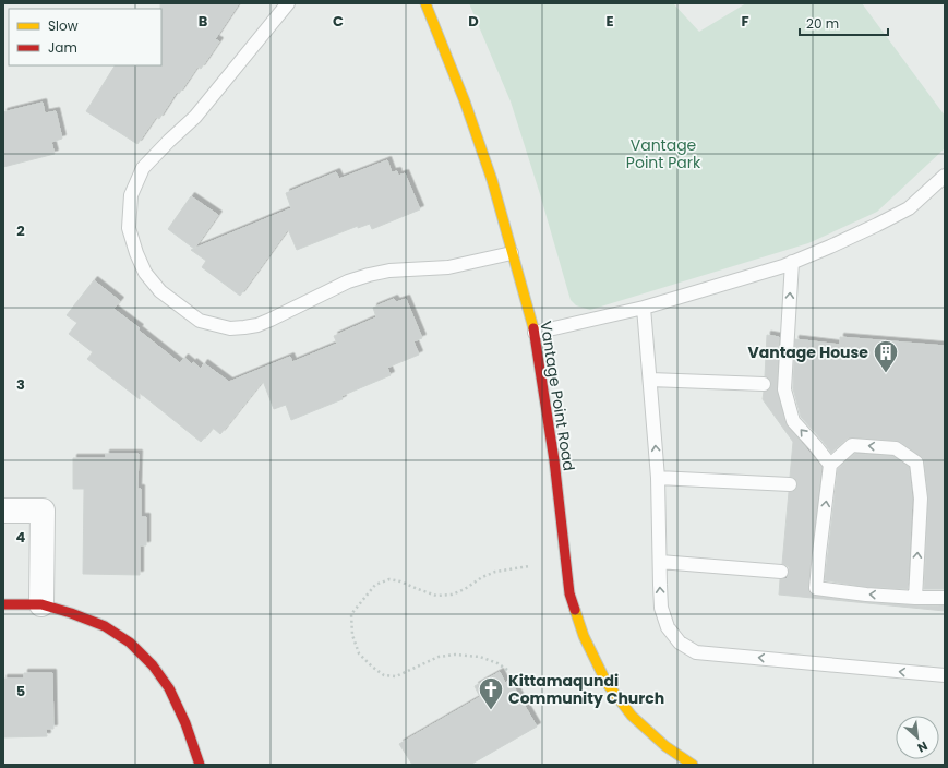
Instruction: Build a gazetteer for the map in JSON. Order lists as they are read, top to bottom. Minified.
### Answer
{"streets":{"street":["Vantage Point Road"]},"parks":["Vantage Point Park"],"places":{"building":["Vantage House"],"church":["Kittamaqundi Community Church"]},"legend":["Slow","Jam"],"scale_bar":"20 m","north":"bottom right","grid":{"columns":["B","C","D","E","F"],"rows":["2","3","4","5"]}}
